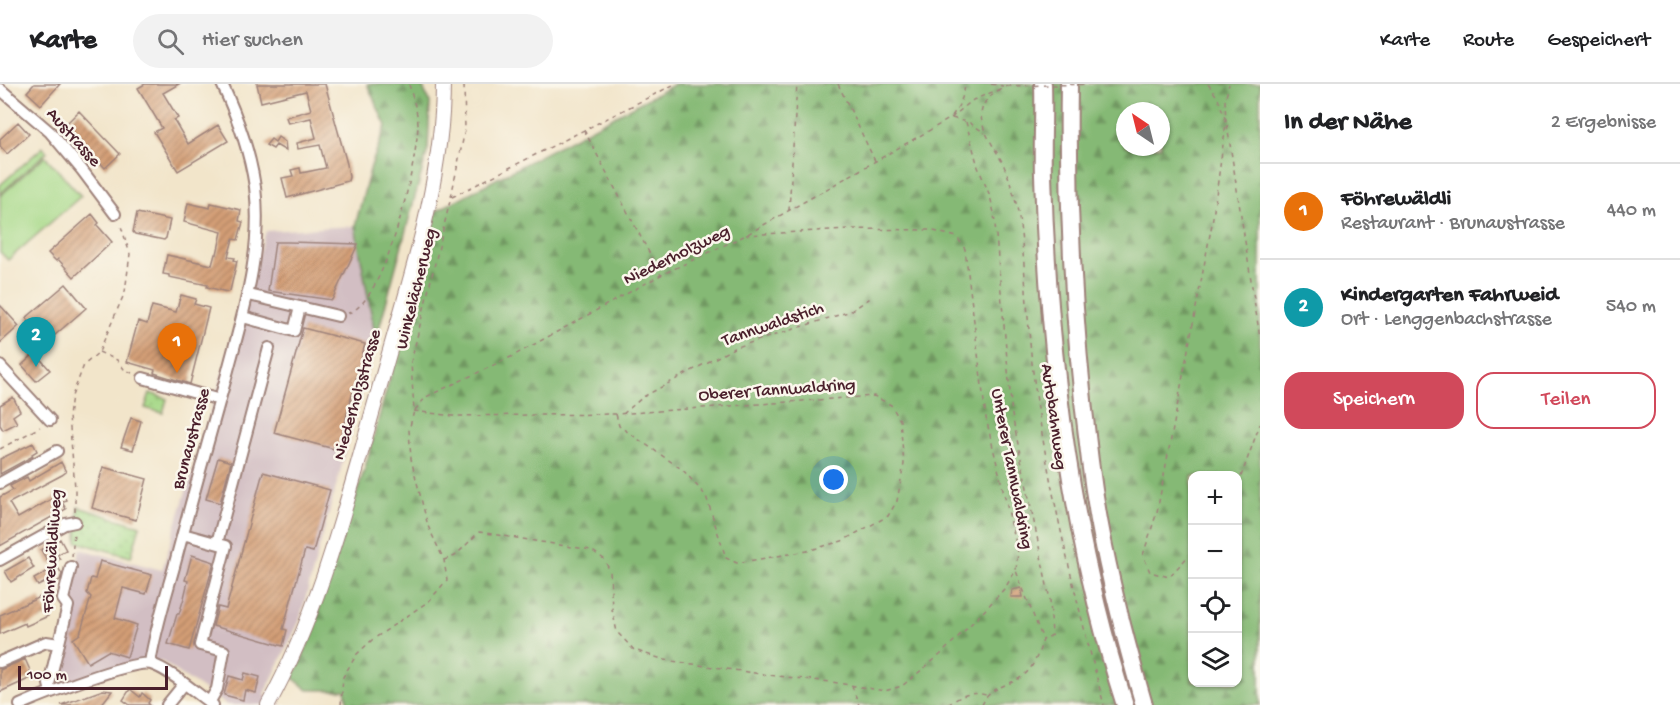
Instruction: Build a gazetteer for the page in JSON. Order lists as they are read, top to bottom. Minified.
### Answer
{"streets":{"main road":["Niederholzstrasse"],"street":["Austrasse","Brunaustrasse","Föhrewäldliweg"],"path":["Niederholzweg","Winkelächerweg","Tannwaldstich","Oberer Tannwaldring","Autobahnweg","Unterer Tannwaldring"]},"crossings":[["Austrasse","Föhrewäldliweg"],["Niederholzweg","Winkelächerweg"],["Niederholzweg","Oberer Tannwaldring"],["Niederholzweg","Autobahnweg"],["Niederholzweg","Unterer Tannwaldring"],["Winkelächerweg","Oberer Tannwaldring"],["Winkelächerweg","Unterer Tannwaldring"],["Tannwaldstich","Oberer Tannwaldring"]],"scale_bar":"100 m","north":"top left","page":{"header":"Karte","search":"Hier suchen","nav":["Karte","Route","Gespeichert"],"heading":["In der Nähe","2 Ergebnisse"],"list":[{"mark":"1","name":"Föhrewäldli","note":"Restaurant · Brunaustrasse","value":"440 m"},{"mark":"2","name":"Kindergarten Fahrweid","note":"Ort · Lenggenbachstrasse","value":"540 m"}],"pins":["2","1"],"buttons":["Speichern","Teilen"],"map_buttons":["+","−"],"scale":"100 m"}}
